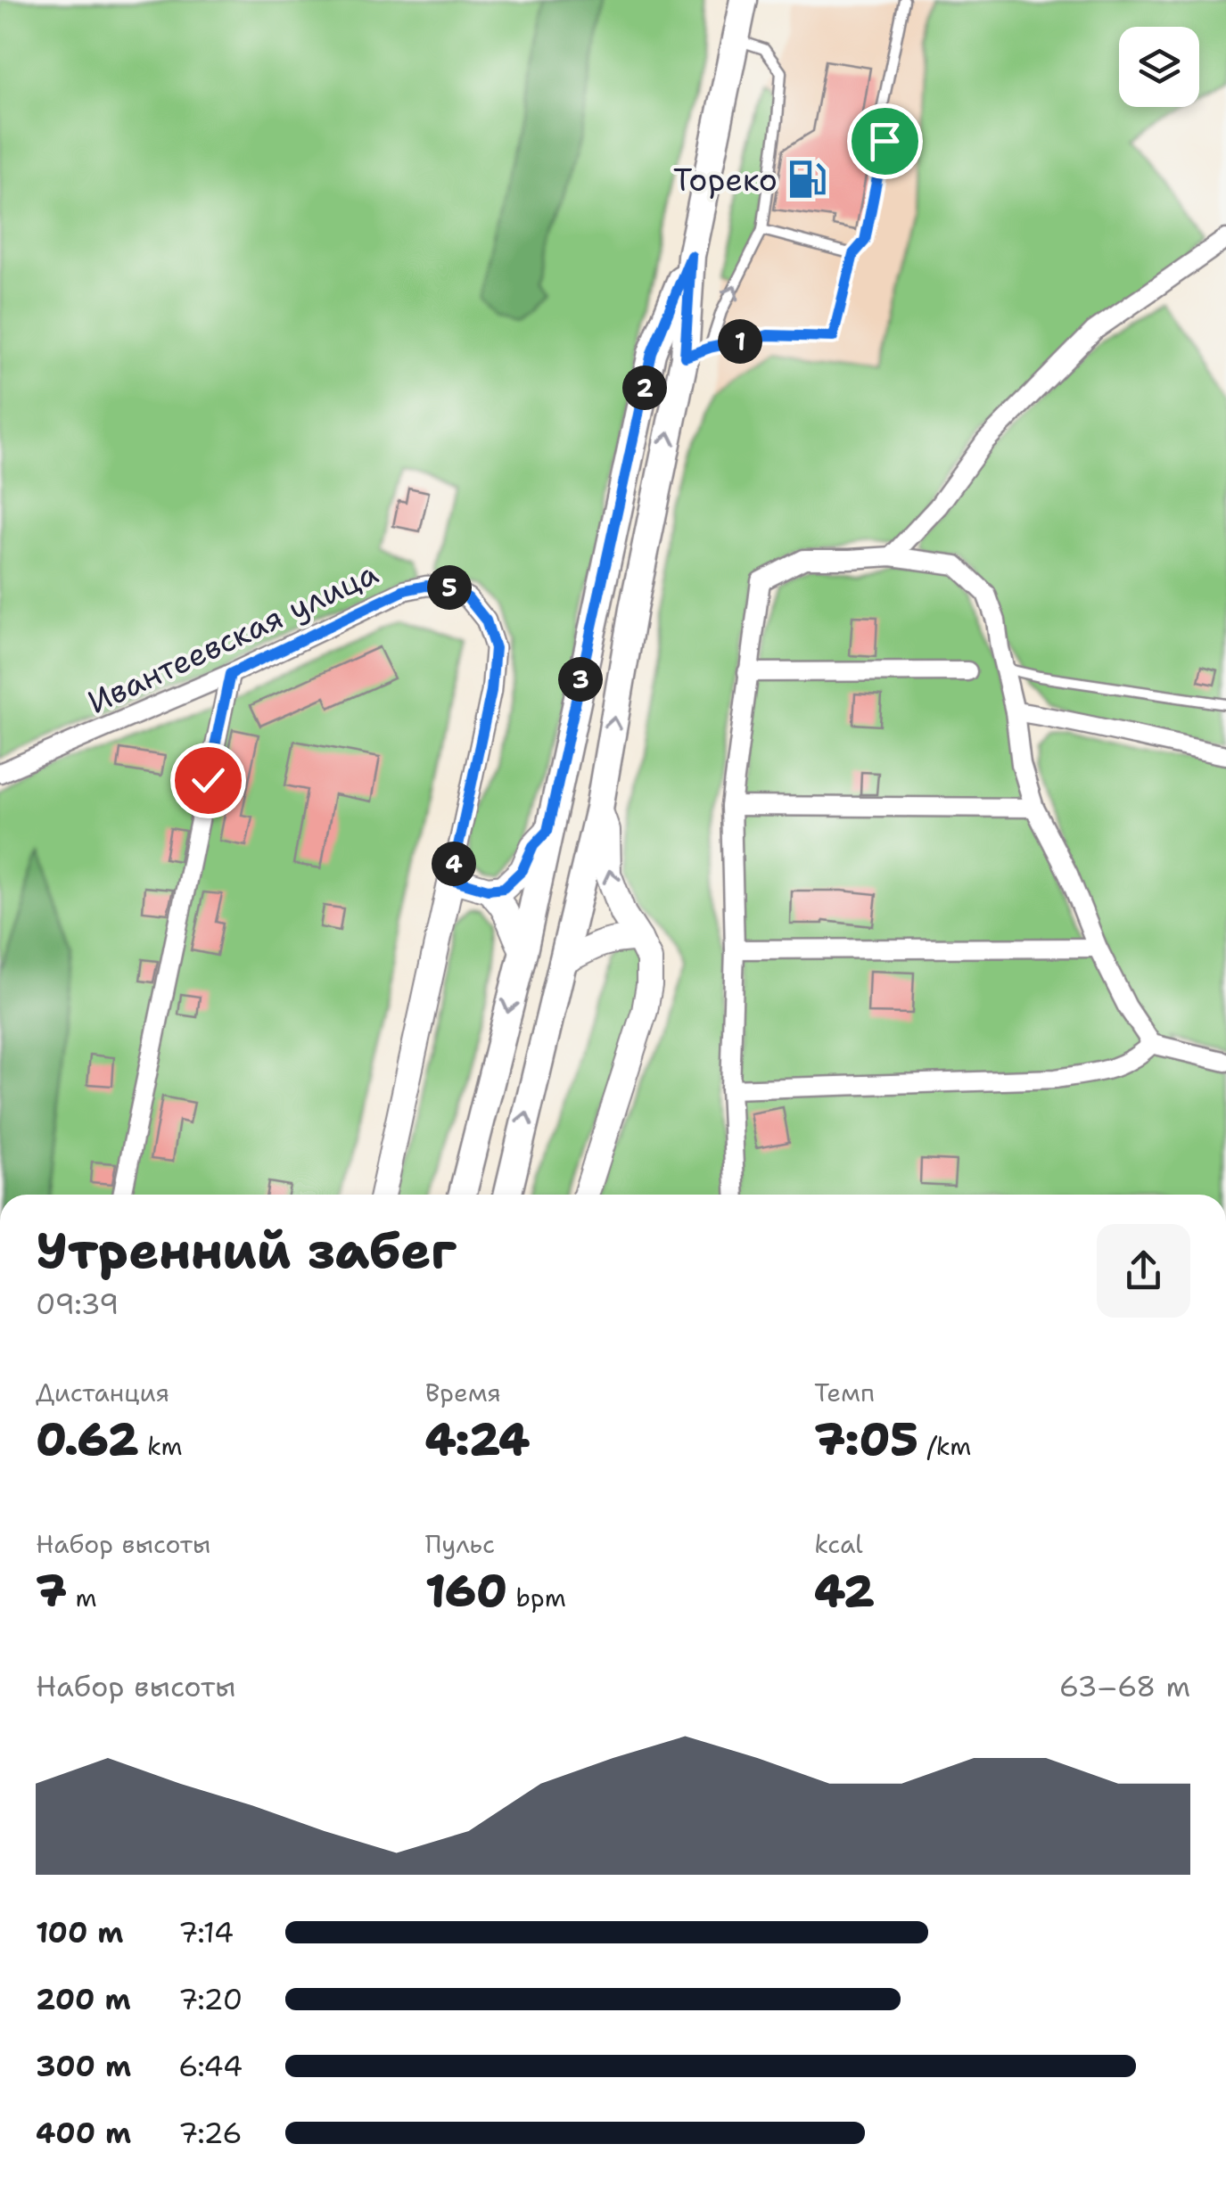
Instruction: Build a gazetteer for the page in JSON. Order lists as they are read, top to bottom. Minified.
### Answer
{"streets":{"street":["Ивантеевская улица"]},"places":{"fuel station":["Тореко"]},"page":{"pins":["1","2","5","3","4"],"heading":["Утренний забег","09:39"],"stats":[["Дистанция","0.62 km"],["Время","4:24"],["Темп","7:05 /km"],["Набор высоты","7 m"],["Пульс","160 bpm"],["kcal","42"]],"chart":["Набор высоты","63–68 m"],"list":[{"name":"100 m","note":"7:14"},{"name":"200 m","note":"7:20"},{"name":"300 m","note":"6:44"},{"name":"400 m","note":"7:26"}]}}
